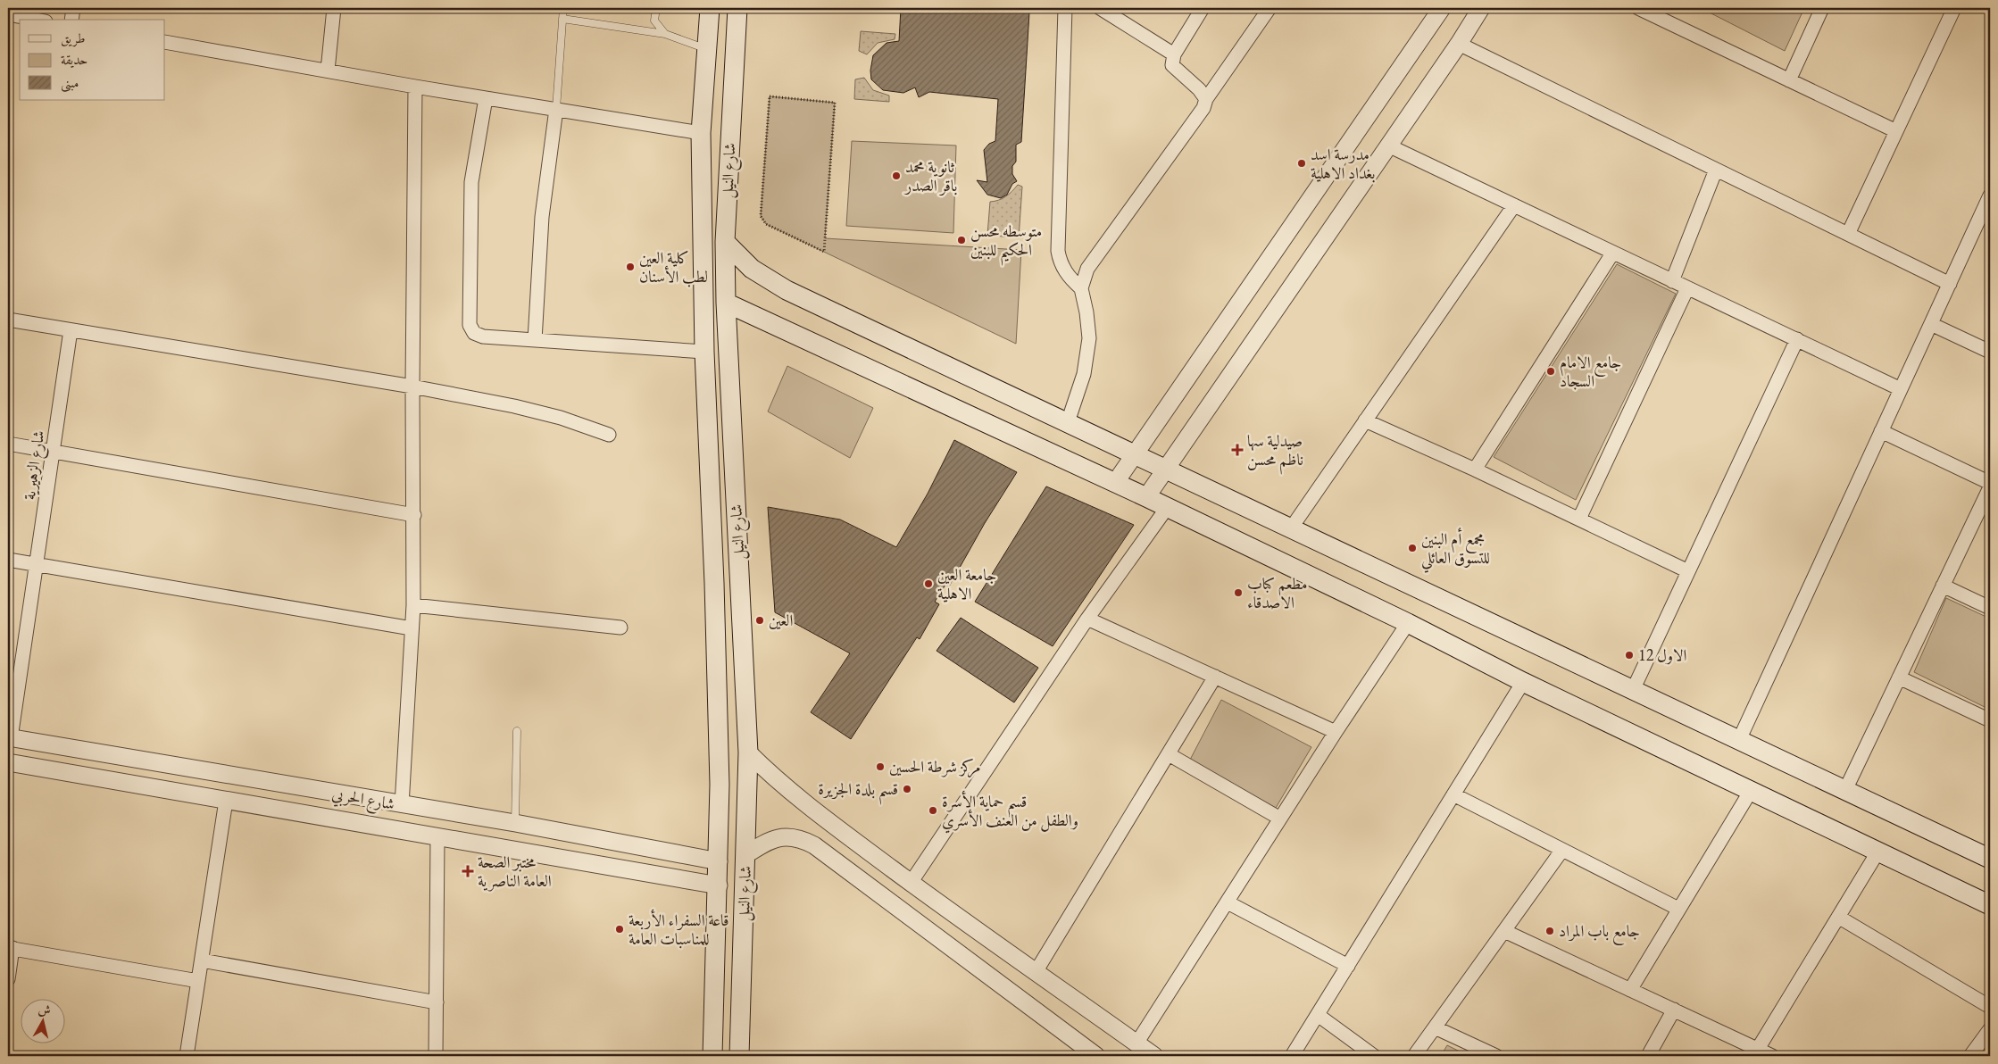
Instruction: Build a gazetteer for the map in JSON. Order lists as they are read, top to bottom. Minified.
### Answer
{"streets":{"main road":["شارع النيل"],"street":["شارع الزهيرية","شارع الحربي"]},"crossings":[["شارع الزهيرية","شارع الحربي"]],"places":{"other":["مدرسة اسد بغداد الاهلية","ثانوية محمد باقر الصدر","متوسطه محسن الحكيم للبنين","كلية العين لطب الأسنان","جامع الامام السجاد","مجمع أم البنين للتسوق العائلي","جامعة العين الاهلية","مطعم كباب الاصدقاء","العين","الاول 12","مركز شرطة الحسين","قسم بلدة الجزيرة","قسم حماية الأسرة والطفل من العنف الأسري","قاعة السفراء الأربعة للمناسبات العامة","جامع باب المراد"],"health":["صيدلية سها ناظم محسن","مختبر الصحة العامة الناصرية"]},"legend":["طريق","حديقة","مبنى"],"north":"top"}
